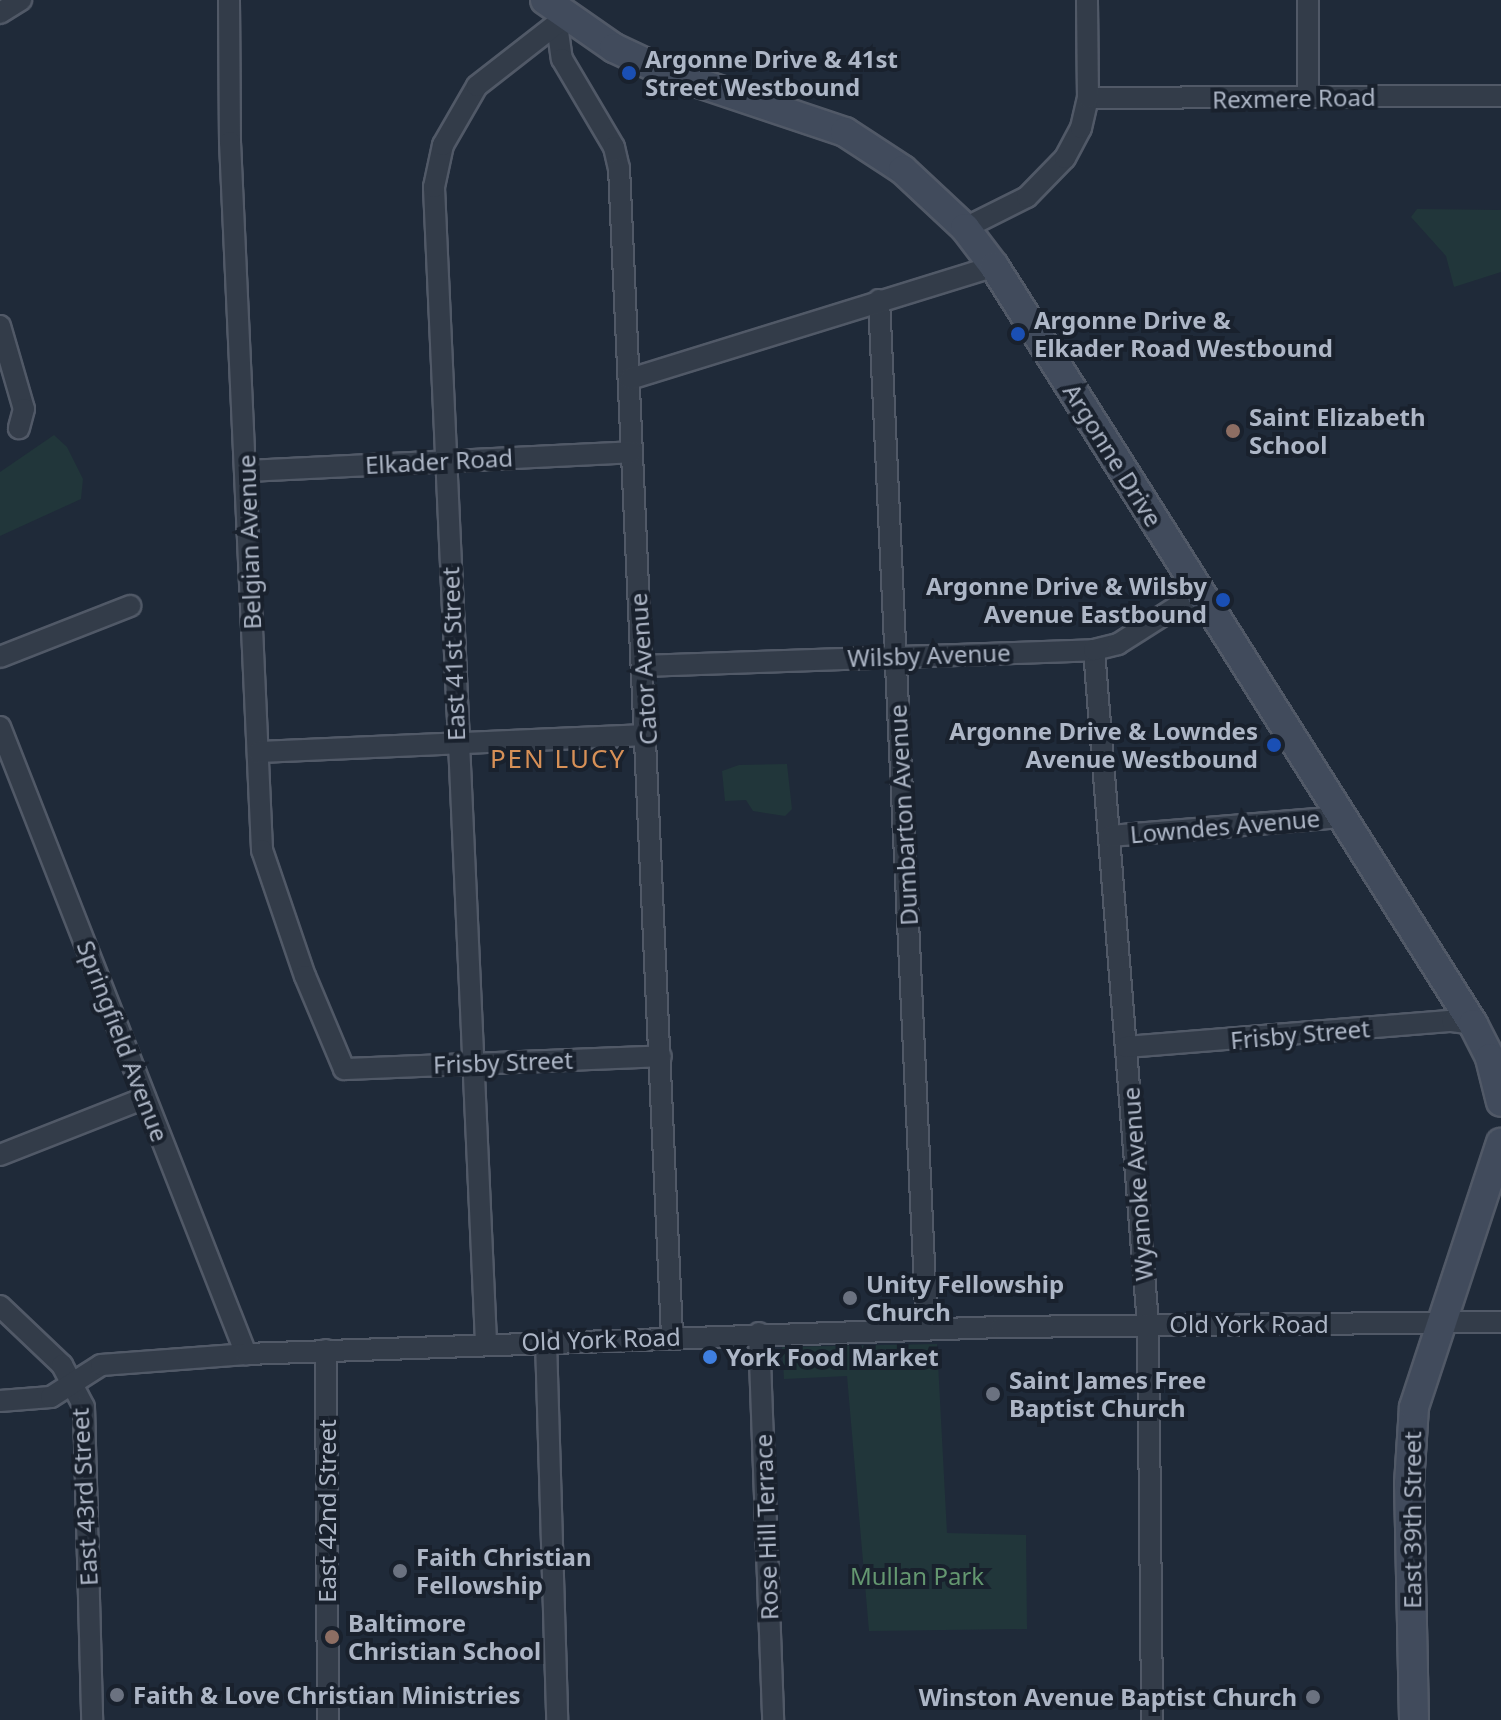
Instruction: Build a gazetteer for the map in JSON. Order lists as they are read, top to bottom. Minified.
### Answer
{"streets":{"main road":["Argonne Drive","East 39th Street"],"street":["Rexmere Road","Elkader Road","Belgian Avenue","East 41st Street","Wilsby Avenue","Cator Avenue","Dumbarton Avenue","Lowndes Avenue","Frisby Street","Springfield Avenue","Wyanoke Avenue","Old York Road","East 43rd Street","East 42nd Street","Rose Hill Terrace"]},"crossings":[["Argonne Drive","East 41st Street"],["Argonne Drive","Wilsby Avenue"],["Argonne Drive","Cator Avenue"],["Argonne Drive","Lowndes Avenue"],["Argonne Drive","Frisby Street"],["Elkader Road","Belgian Avenue"],["Elkader Road","East 41st Street"],["Elkader Road","Cator Avenue"],["Belgian Avenue","Frisby Street"],["East 41st Street","Cator Avenue"],["East 41st Street","Frisby Street"],["East 41st Street","Old York Road"],["Wilsby Avenue","Cator Avenue"],["Wilsby Avenue","Dumbarton Avenue"],["Wilsby Avenue","Wyanoke Avenue"],["Cator Avenue","Frisby Street"],["Cator Avenue","Old York Road"],["Dumbarton Avenue","Old York Road"],["Lowndes Avenue","Wyanoke Avenue"],["Frisby Street","Wyanoke Avenue"],["Springfield Avenue","Old York Road"],["Wyanoke Avenue","Old York Road"],["Old York Road","East 43rd Street"],["Old York Road","East 42nd Street"],["Old York Road","East 39th Street"],["Old York Road","Rose Hill Terrace"]],"districts":["PEN LUCY"],"parks":["Mullan Park"],"places":["Argonne Drive & 41st Street Westbound","Argonne Drive & Elkader Road Westbound","Saint Elizabeth School","Argonne Drive & Wilsby Avenue Eastbound","Argonne Drive & Lowndes Avenue Westbound","Unity Fellowship Church","York Food Market","Saint James Free Baptist Church","Faith Christian Fellowship","Baltimore Christian School","Faith & Love Christian Ministries","Winston Avenue Baptist Church"]}
